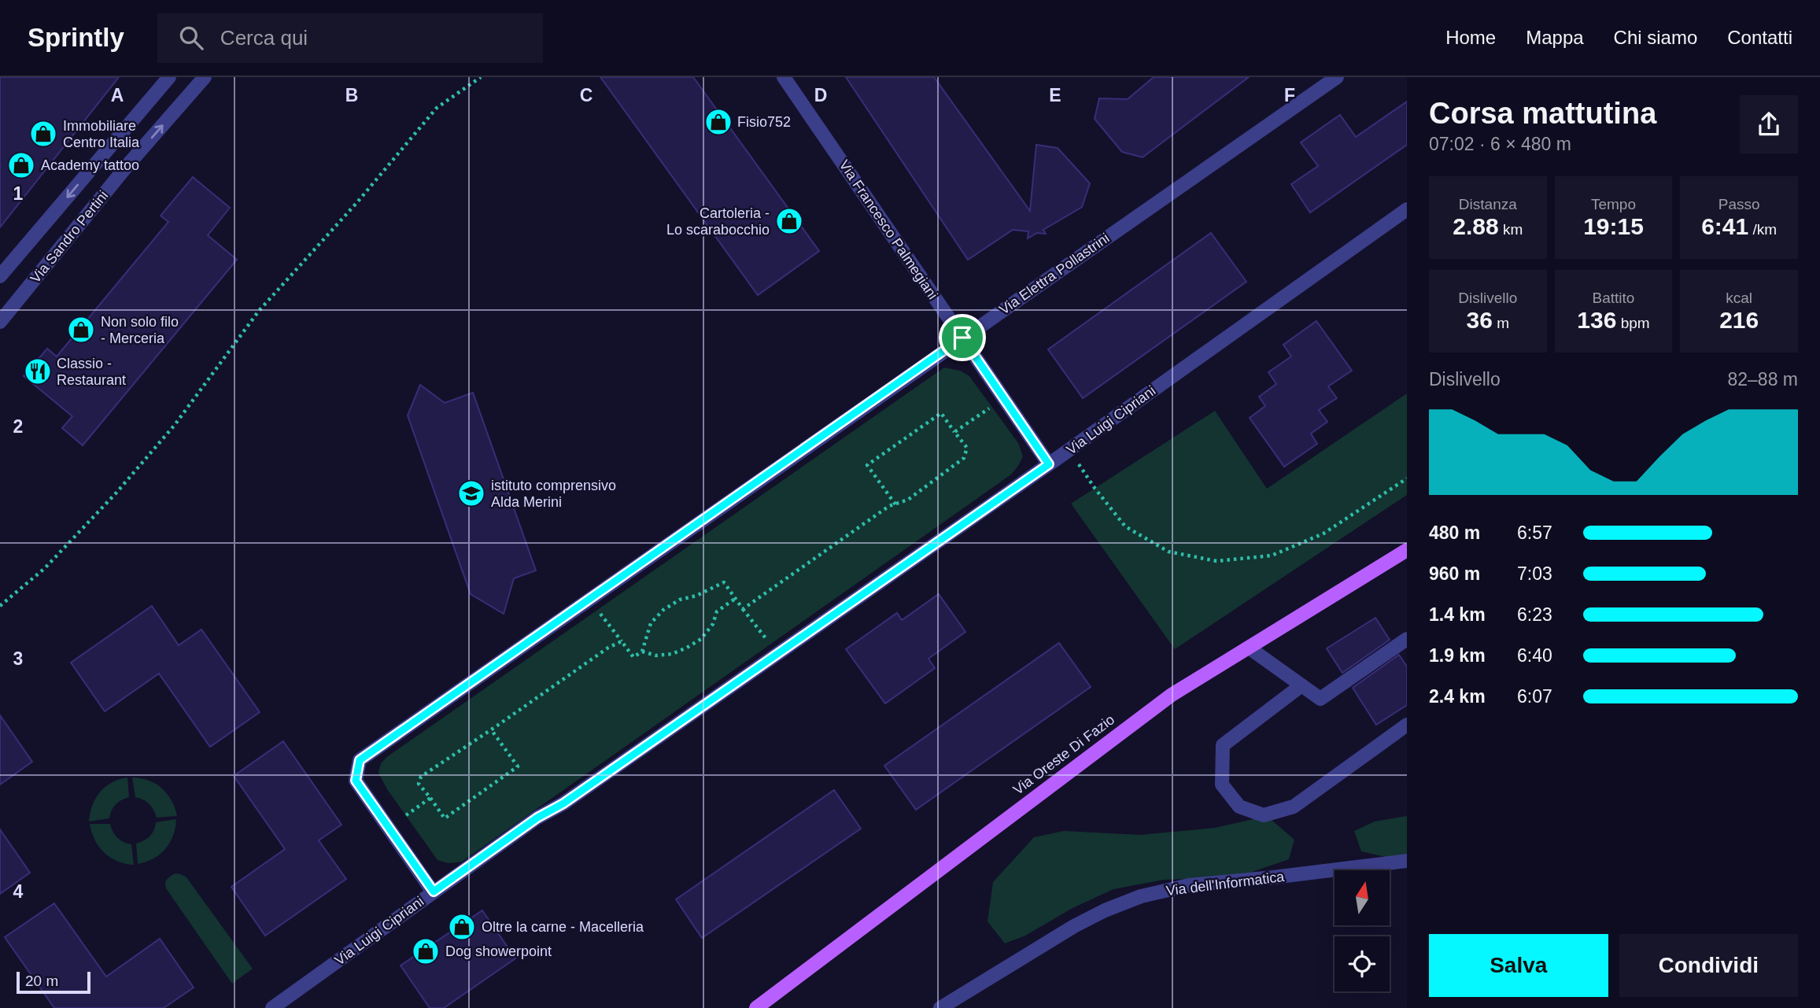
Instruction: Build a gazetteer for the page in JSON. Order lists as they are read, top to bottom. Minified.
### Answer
{"streets":{"main road":["Via Oreste Di Fazio"],"street":["Via Francesco Palmegiani","Via Sandro Pertini","Via Elettra Pollastrini","Via Luigi Cipriani","Via dell'Informatica"]},"crossings":[["Via Francesco Palmegiani","Via Elettra Pollastrini"],["Via Francesco Palmegiani","Via Luigi Cipriani"],["Via Elettra Pollastrini","Via Luigi Cipriani"]],"places":{"shop":["Fisio752","Immobiliare Centro Italia","Academy tattoo","Cartoleria - Lo scarabocchio","Non solo filo - Merceria","Oltre la carne - Macelleria","Dog showerpoint"],"restaurant":["Classio - Restaurant"],"school or university":["istituto comprensivo Alda Merini"]},"scale_bar":"20 m","north":"top","page":{"header":"Sprintly","search":"Cerca qui","nav":["Home","Mappa","Chi siamo","Contatti"],"heading":["Corsa mattutina","07:02 · 6 × 480 m"],"stats":[["Distanza","2.88 km"],["Tempo","19:15"],["Passo","6:41 /km"],["Dislivello","36 m"],["Battito","136 bpm"],["kcal","216"]],"chart":["Dislivello","82–88 m"],"list":[{"name":"480 m","note":"6:57"},{"name":"960 m","note":"7:03"},{"name":"1.4 km","note":"6:23"},{"name":"1.9 km","note":"6:40"},{"name":"2.4 km","note":"6:07"}],"buttons":["Salva","Condividi"],"scale":"20 m"},"grid":{"columns":["A","B","C","D","E","F"],"rows":["1","2","3","4"]}}
